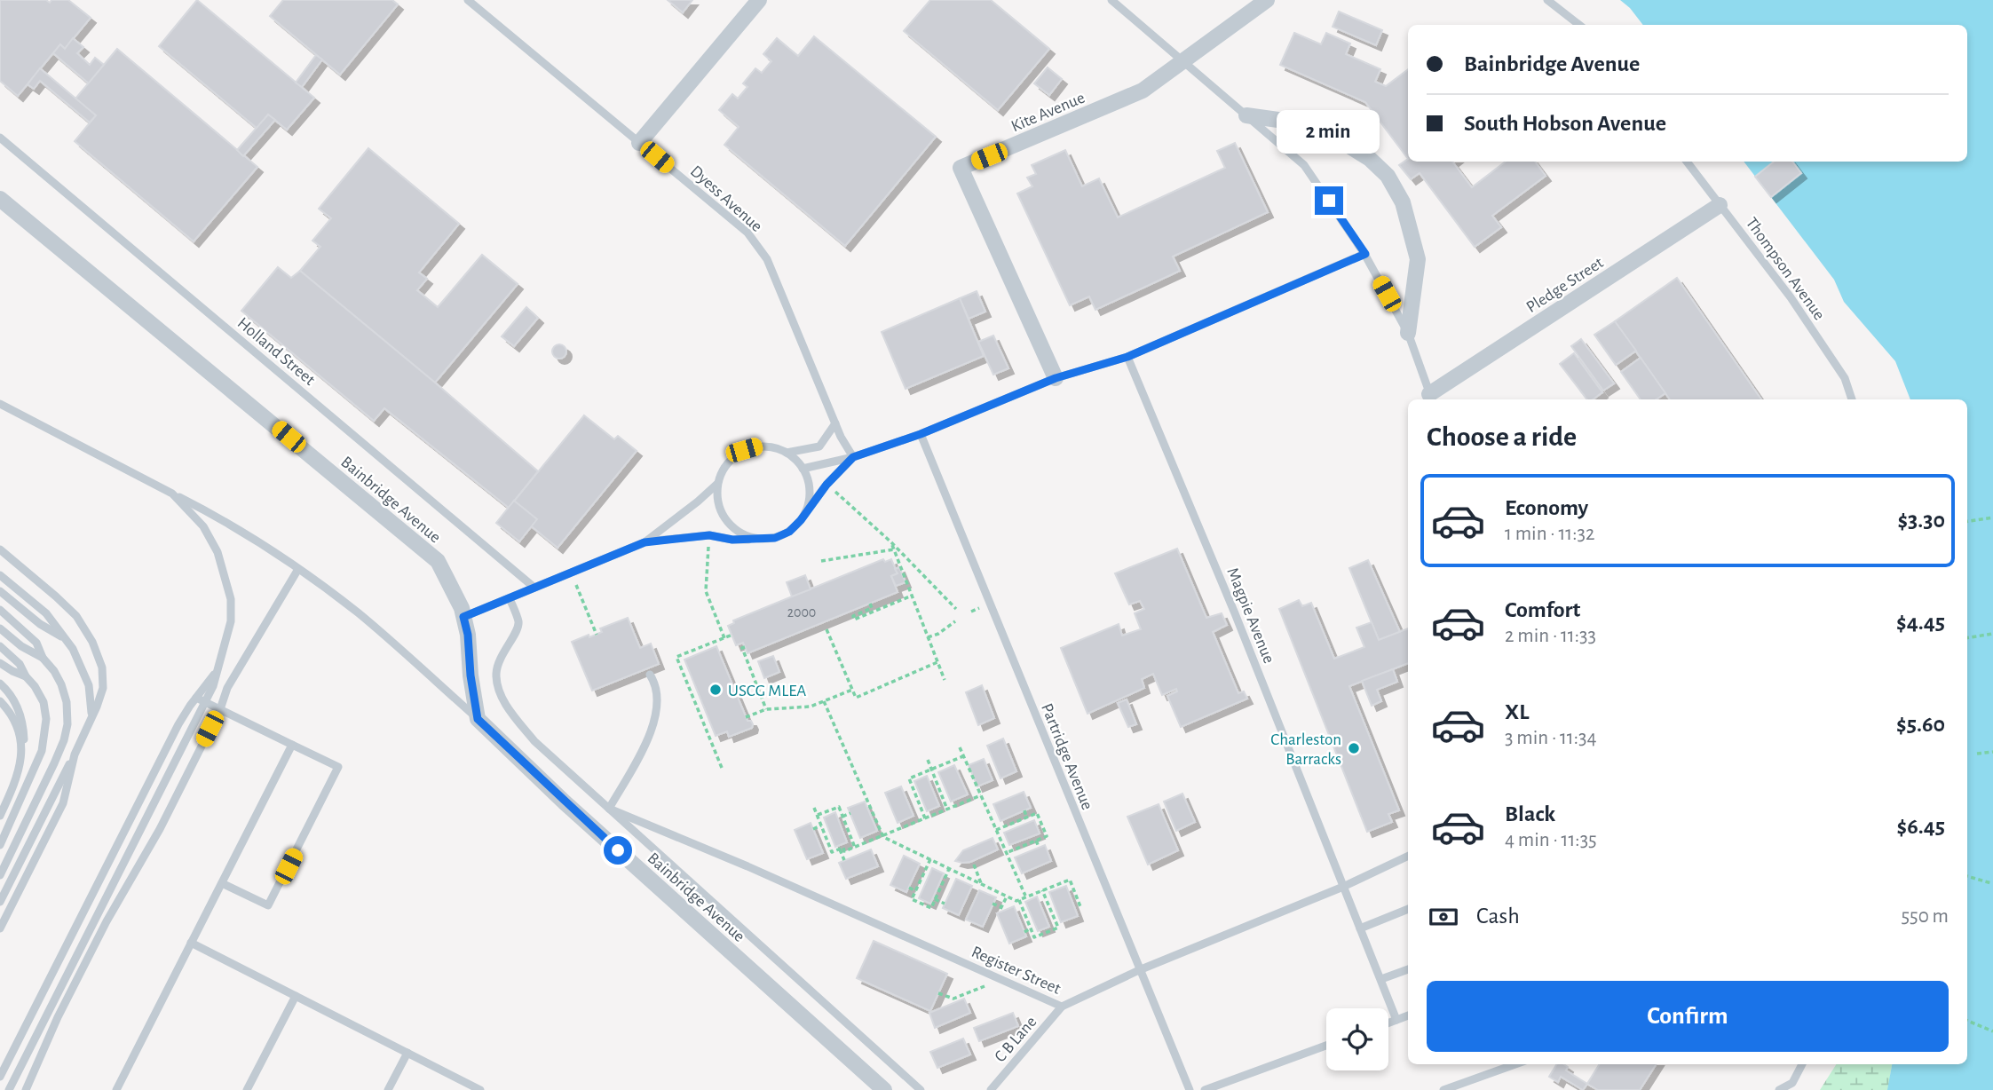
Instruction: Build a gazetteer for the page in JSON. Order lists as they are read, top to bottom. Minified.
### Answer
{"streets":{"street":["Kite Avenue","Pledge Street","Bainbridge Avenue"],"lane":["Dyess Avenue","Thompson Avenue","Holland Street","Magpie Avenue","Partridge Avenue","Register Street","C B Lane"]},"crossings":[["Thompson Avenue","Pledge Street"],["Magpie Avenue","Register Street"],["Partridge Avenue","Register Street"],["Register Street","C B Lane"]],"places":["USCG MLEA","Charleston Barracks"],"house_numbers":["2000"],"page":{"banner":["Bainbridge Avenue","South Hobson Avenue"],"bubble":"2 min","heading":"Choose a ride","list":[{"name":"Economy","note":"1 min · 11:32","value":"$3.30"},{"name":"Comfort","note":"2 min · 11:33","value":"$4.45"},{"name":"XL","note":"3 min · 11:34","value":"$5.60"},{"name":"Black","note":"4 min · 11:35","value":"$6.45"}],"pay":["Cash","550 m"],"buttons":"Confirm"}}
